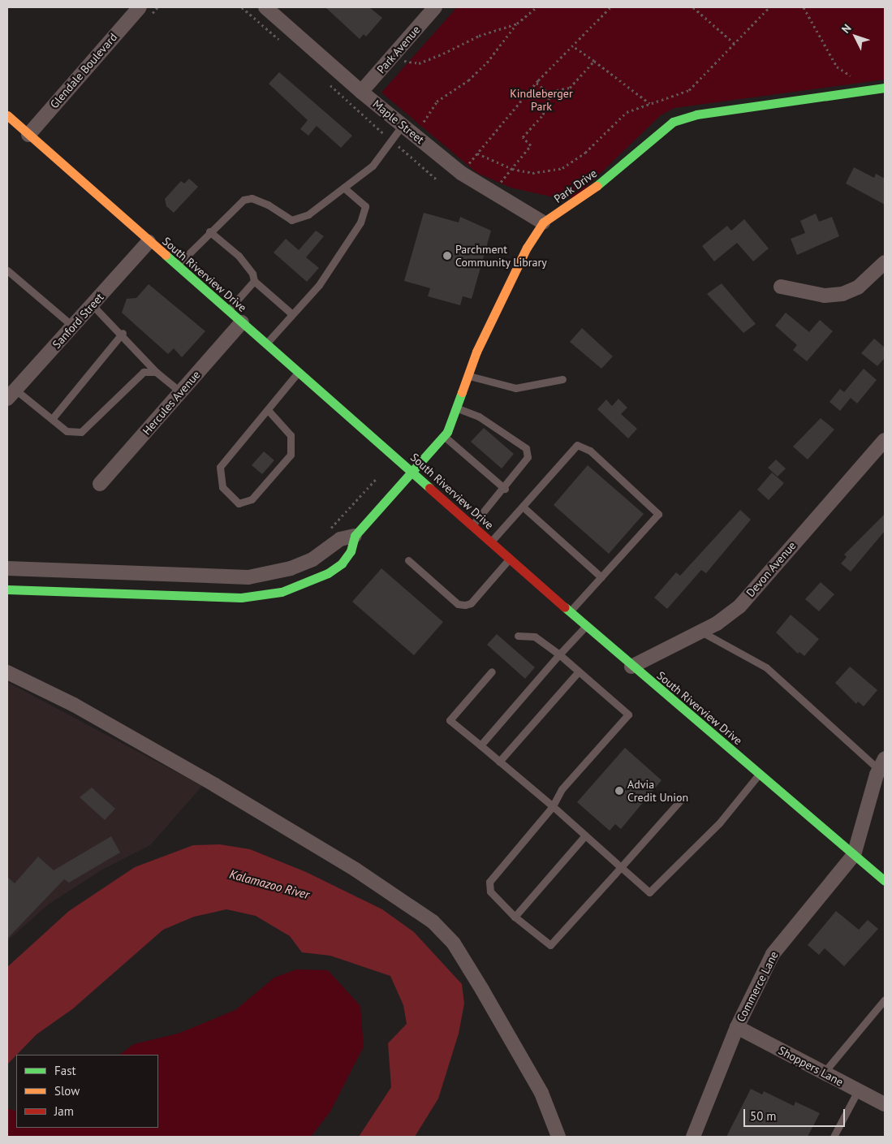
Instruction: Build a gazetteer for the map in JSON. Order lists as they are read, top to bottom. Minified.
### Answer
{"streets":{"street":["Park Avenue","Glendale Boulevard","Maple Street","Park Drive","South Riverview Drive","Sanford Street","Hercules Avenue","Devon Avenue","Commerce Lane","Shoppers Lane"]},"crossings":[["Park Avenue","Maple Street"],["Glendale Boulevard","South Riverview Drive"],["Maple Street","Park Drive"],["Park Drive","South Riverview Drive"],["South Riverview Drive","Sanford Street"],["South Riverview Drive","Hercules Avenue"],["South Riverview Drive","Devon Avenue"],["South Riverview Drive","Commerce Lane"],["Commerce Lane","Shoppers Lane"]],"water":["Kalamazoo River"],"parks":["Kindleberger Park"],"places":["Parchment Community Library","Advia Credit Union"],"legend":["Fast","Slow","Jam"],"scale_bar":"50 m","north":"top left"}
